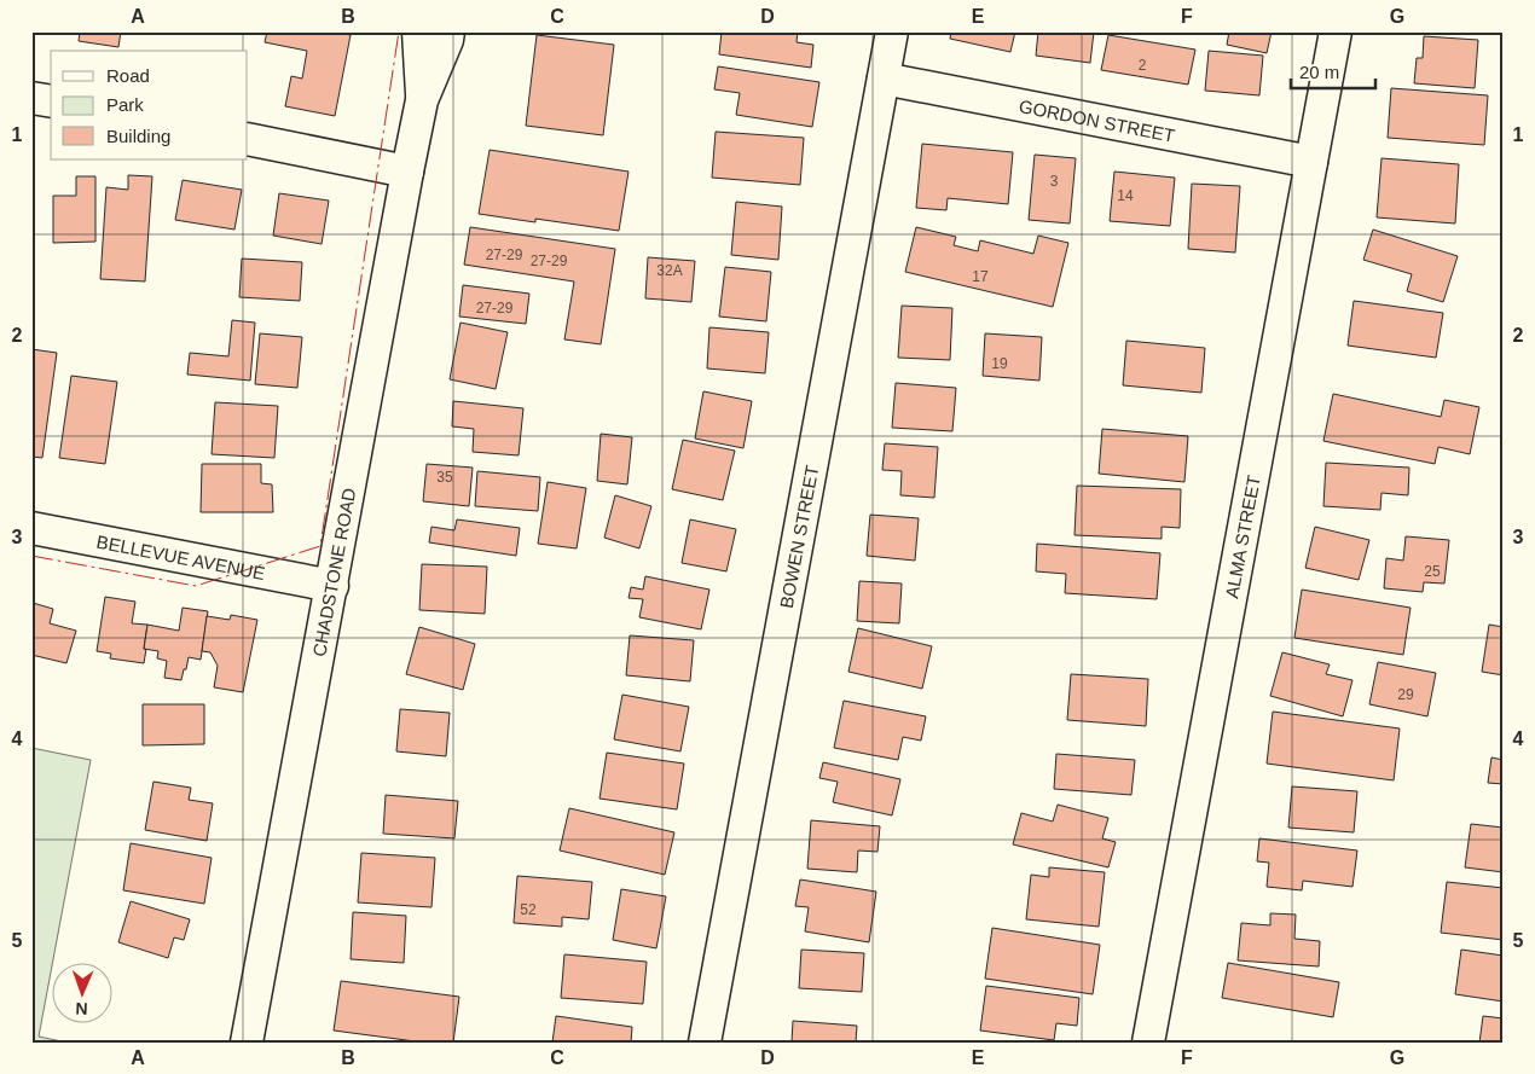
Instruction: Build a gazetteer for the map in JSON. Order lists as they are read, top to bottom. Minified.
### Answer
{"streets":{"street":["GORDON STREET","ALMA STREET","BOWEN STREET","BELLEVUE AVENUE","CHADSTONE ROAD"]},"crossings":[["GORDON STREET","ALMA STREET"],["GORDON STREET","BOWEN STREET"],["BELLEVUE AVENUE","CHADSTONE ROAD"]],"house_numbers":["2","3","14","27-29","27-29","32A","17","27-29","19","35","25","29","52"],"legend":["Road","Park","Building"],"scale_bar":"20 m","north":"bottom","grid":{"columns":["A","B","C","D","E","F","G"],"rows":["1","2","3","4","5"]}}
